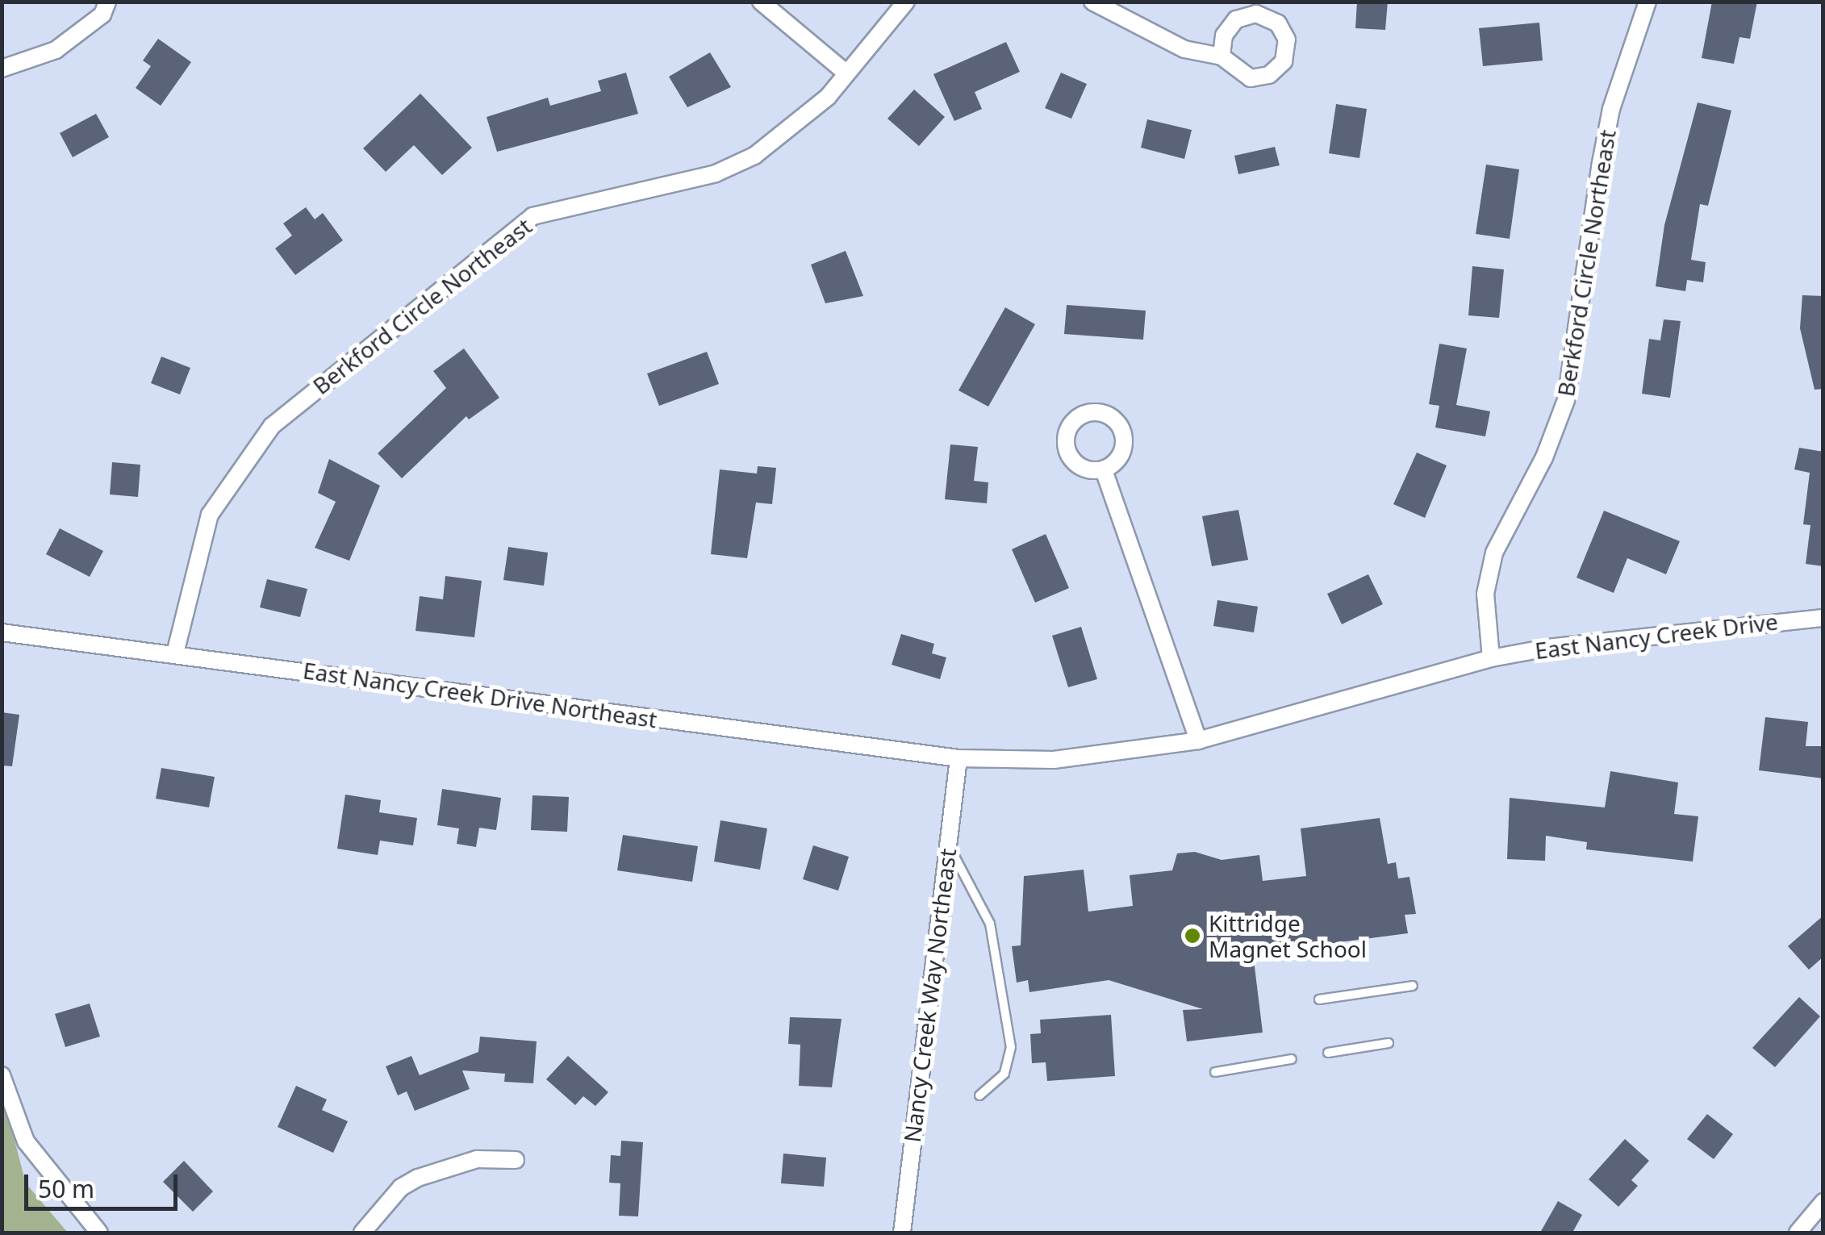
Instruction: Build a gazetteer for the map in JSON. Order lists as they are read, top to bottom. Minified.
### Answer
{"streets":{"street":["Berkford Circle Northeast","East Nancy Creek Drive","East Nancy Creek Drive Northeast","Nancy Creek Way Northeast"]},"crossings":[["Berkford Circle Northeast","East Nancy Creek Drive"],["Berkford Circle Northeast","East Nancy Creek Drive Northeast"],["East Nancy Creek Drive Northeast","Nancy Creek Way Northeast"]],"places":["Kittridge Magnet School"],"scale_bar":"50 m"}
